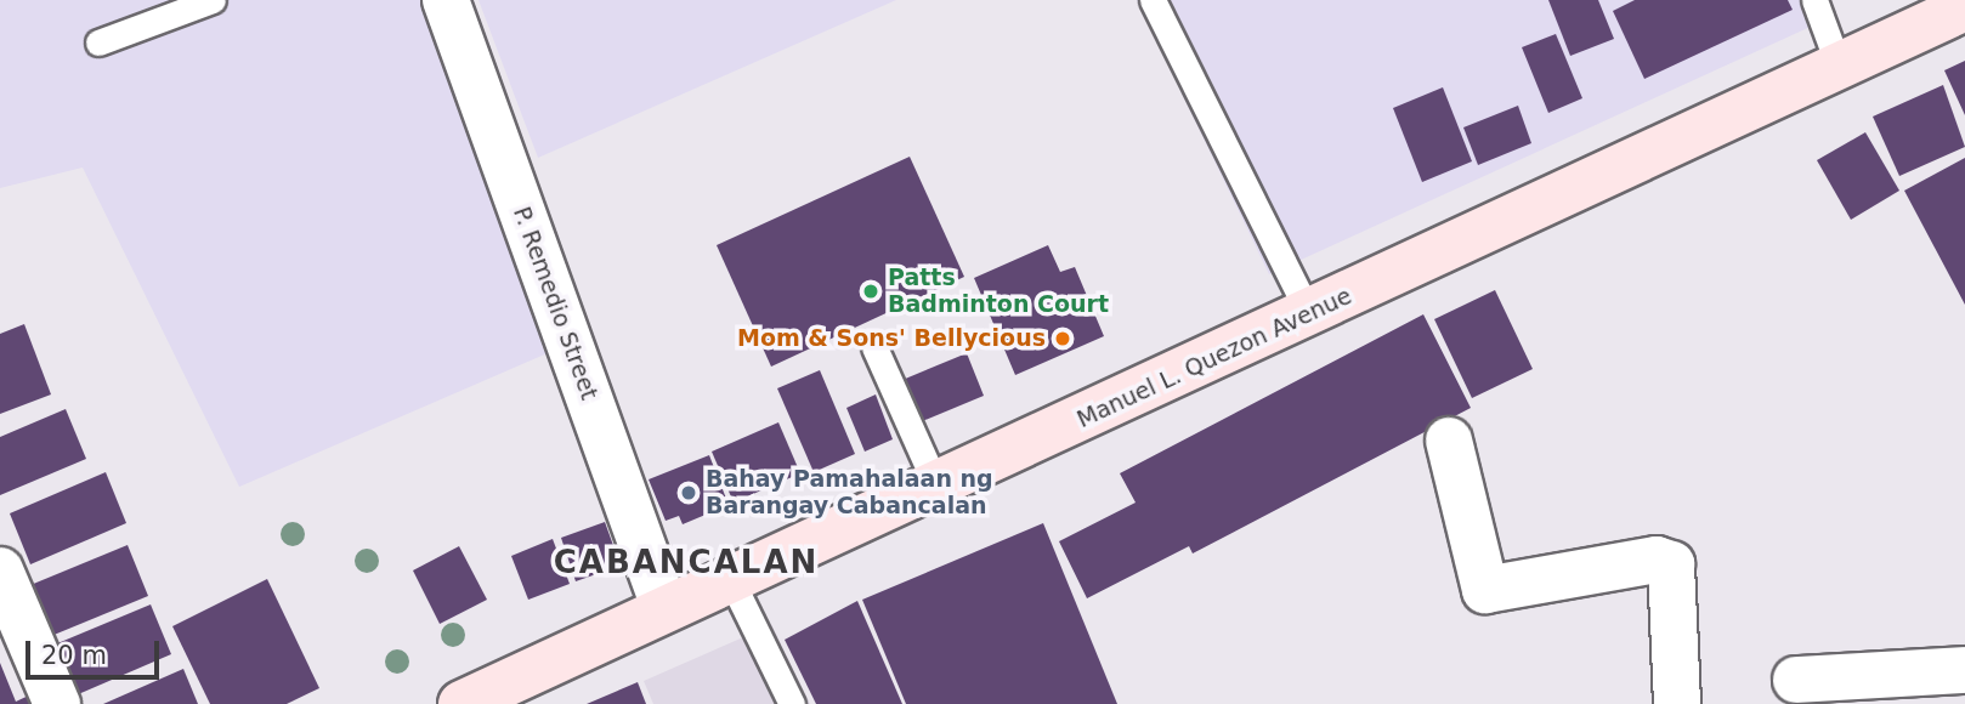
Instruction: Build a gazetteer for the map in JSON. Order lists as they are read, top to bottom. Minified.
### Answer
{"streets":{"main road":["Manuel L. Quezon Avenue"],"street":["P. Remedio Street"]},"crossings":[["P. Remedio Street","Manuel L. Quezon Avenue"]],"districts":["CABANCALAN"],"places":["Patts Badminton Court","Mom & Sons' Bellycious","Bahay Pamahalaan ng Barangay Cabancalan"],"scale_bar":"20 m"}
